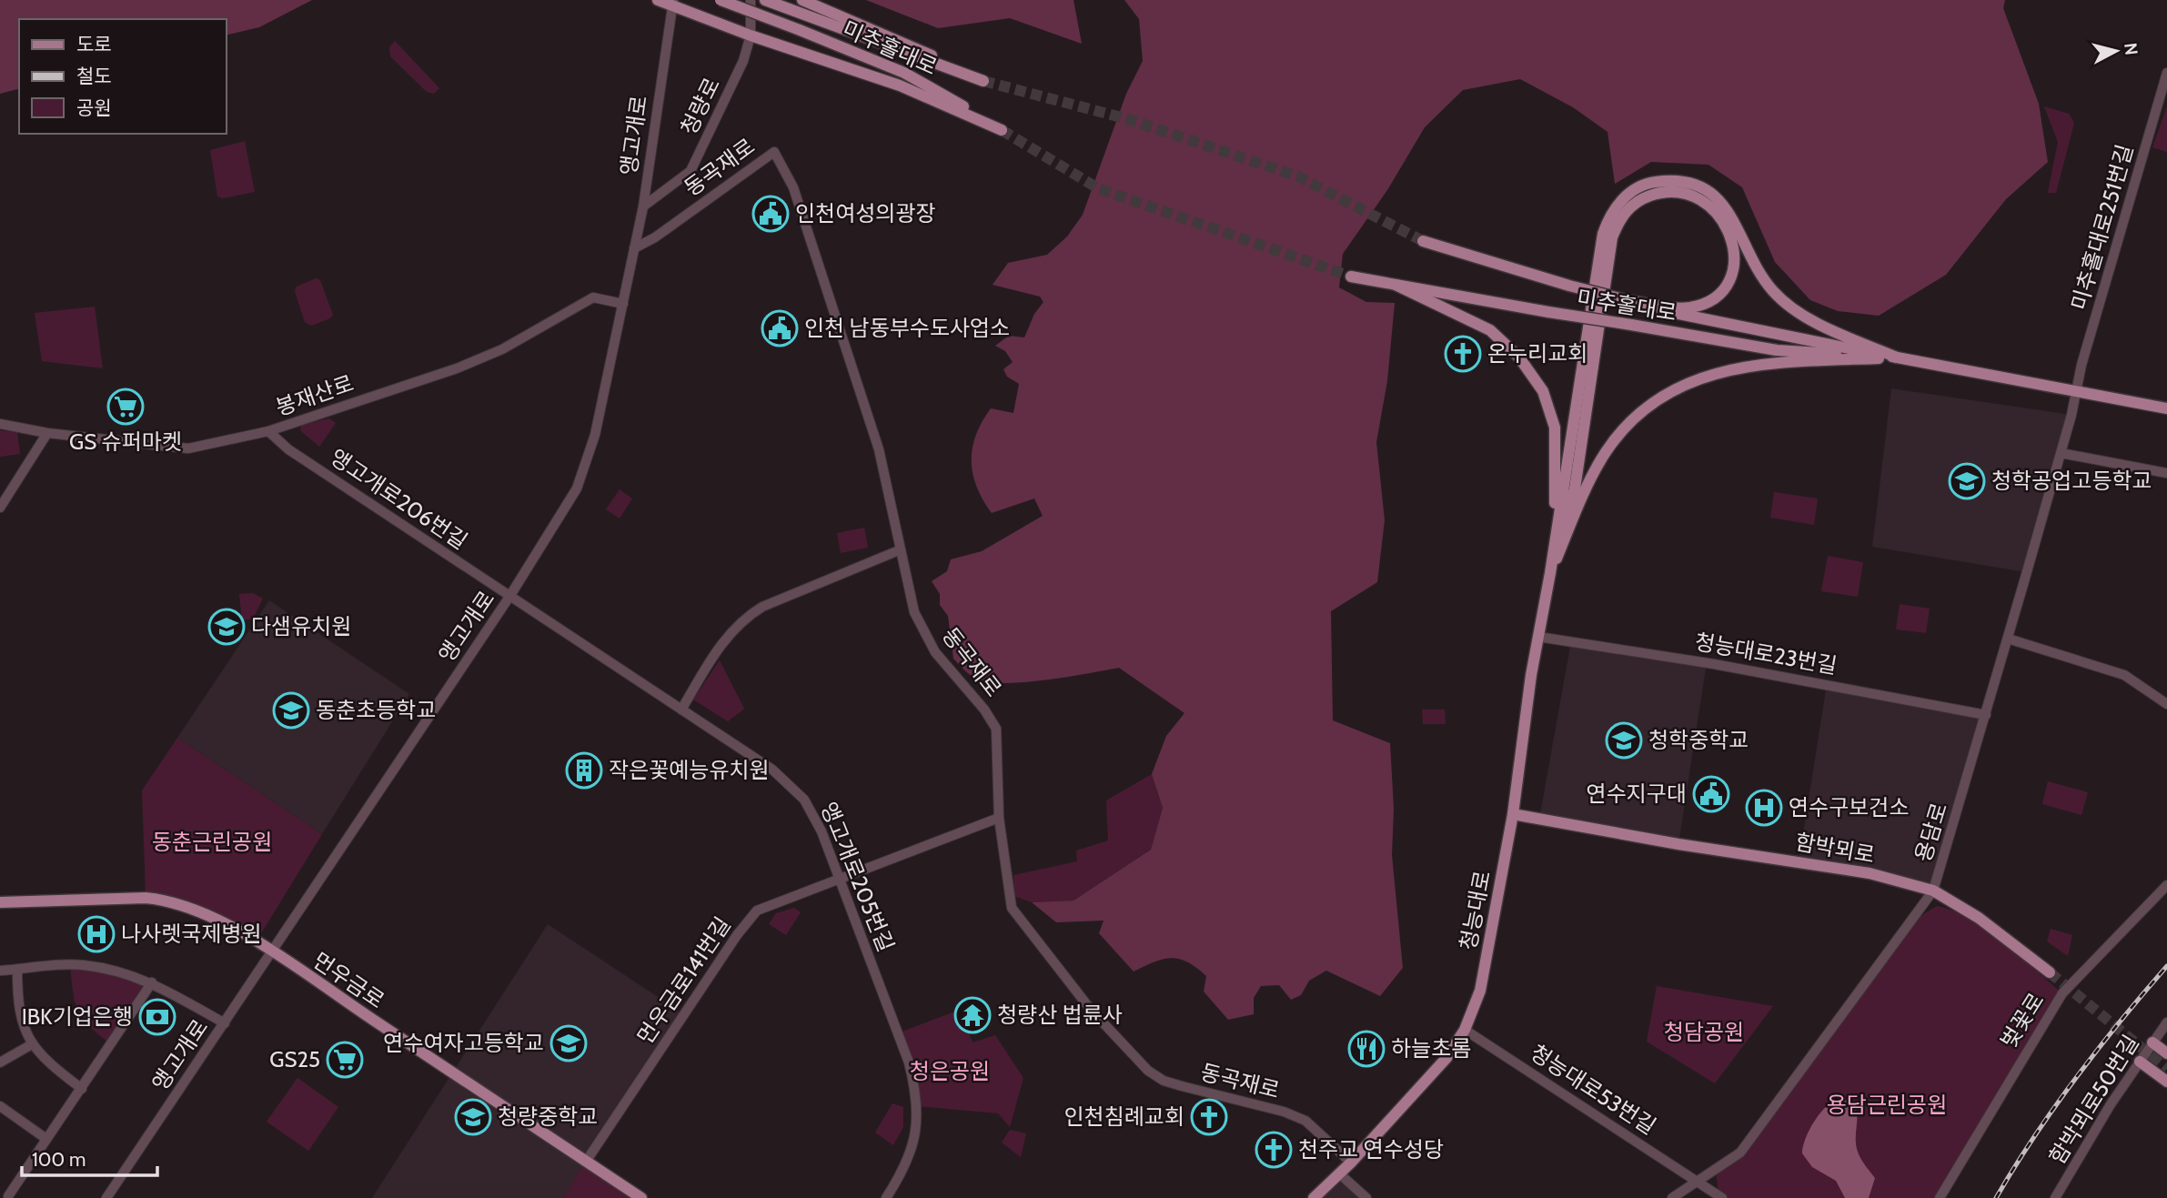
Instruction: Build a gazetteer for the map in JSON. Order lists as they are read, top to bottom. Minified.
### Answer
{"streets":{"main road":["미추홀대로","함박뫼로","청능대로","먼우금로"],"street":["청량로","앵고개로","동곡재로","미추홀대로251번길","봉재산로","앵고개로206번길","청능대로23번길","용담로","앵고개로205번길","먼우금로141번길","벚꽃로","청능대로53번길","함박뫼로50번길"]},"crossings":[["미추홀대로","청량로"],["미추홀대로","미추홀대로251번길"],["미추홀대로","용담로"],["청량로","앵고개로"],["앵고개로","동곡재로"],["앵고개로","봉재산로"],["앵고개로","앵고개로206번길"],["앵고개로","앵고개로205번길"],["앵고개로","먼우금로"],["동곡재로","청능대로"],["동곡재로","먼우금로141번길"],["미추홀대로251번길","용담로"],["봉재산로","앵고개로206번길"],["앵고개로206번길","앵고개로205번길"],["청능대로23번길","용담로"],["청능대로23번길","청능대로"],["용담로","함박뫼로"],["용담로","청능대로53번길"],["함박뫼로","청능대로"],["앵고개로205번길","먼우금로141번길"],["청능대로","청능대로53번길"],["먼우금로","먼우금로141번길"]],"parks":["동춘근린공원","청담공원","청은공원","용담근린공원"],"places":{"public building":["인천여성의광장","인천 남동부수도사업소","연수지구대"],"church":["온누리교회","인천침례교회","천주교 연수성당"],"supermarket":["GS 슈퍼마켓","GS25"],"school or university":["청학공업고등학교","다샘유치원","동춘초등학교","청학중학교","연수여자고등학교","청량중학교"],"building":["작은꽃예능유치원"],"hospital":["연수구보건소","나사렛국제병원"],"temple":["청량산 법륜사"],"bank":["IBK기업은행"],"restaurant":["하늘초롬"]},"legend":["도로","철도","공원"],"scale_bar":"100 m","north":"right"}
